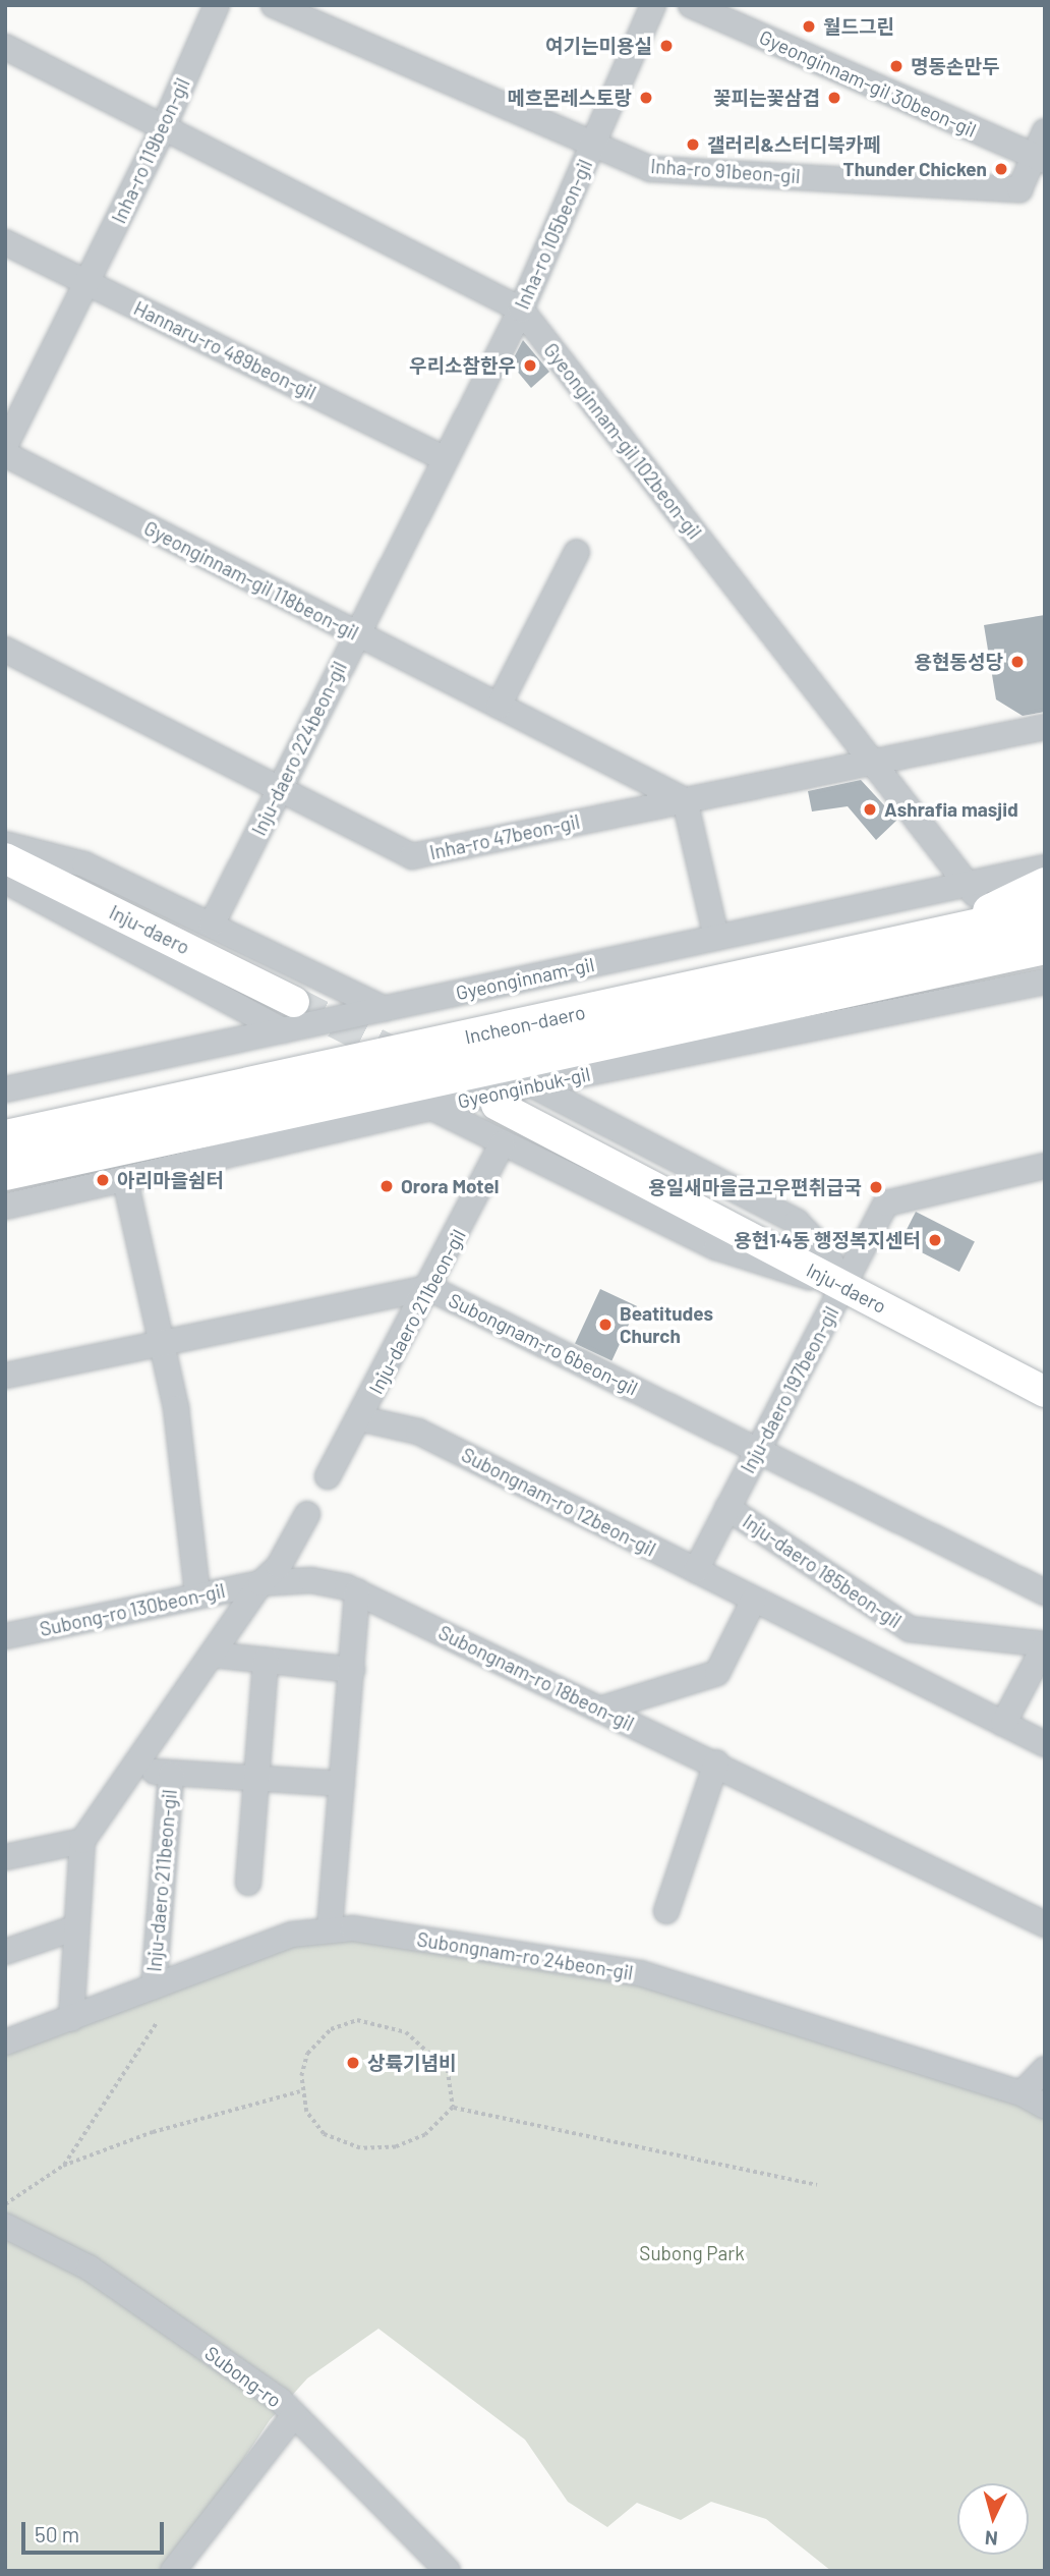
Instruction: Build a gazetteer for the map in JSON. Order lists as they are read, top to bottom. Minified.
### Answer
{"streets":{"highway":["Incheon-daero"],"main road":["Inju-daero"],"street":["Gyeonginnam-gil 30beon-gil","Inha-ro 119beon-gil","Inha-ro 91beon-gil","Inha-ro 105beon-gil","Hannaru-ro 489beon-gil","Gyeonginnam-gil 102beon-gil","Gyeonginnam-gil 118beon-gil","Inju-daero 224beon-gil","Inha-ro 47beon-gil","Gyeonginnam-gil","Gyeonginbuk-gil","Inju-daero 211beon-gil","Subongnam-ro 6beon-gil","Inju-daero 197beon-gil","Subongnam-ro 12beon-gil","Inju-daero 185beon-gil","Subong-ro 130beon-gil","Subongnam-ro 18beon-gil","Subongnam-ro 24beon-gil","Subong-ro"]},"crossings":[["Gyeonginnam-gil 30beon-gil","Inha-ro 91beon-gil"],["Inha-ro 119beon-gil","Hannaru-ro 489beon-gil"],["Inha-ro 119beon-gil","Gyeonginnam-gil 102beon-gil"],["Inha-ro 91beon-gil","Inha-ro 105beon-gil"],["Inha-ro 105beon-gil","Hannaru-ro 489beon-gil"],["Inha-ro 105beon-gil","Gyeonginnam-gil 102beon-gil"],["Inha-ro 105beon-gil","Inju-daero 224beon-gil"],["Hannaru-ro 489beon-gil","Inju-daero 224beon-gil"],["Gyeonginnam-gil 102beon-gil","Inha-ro 47beon-gil"],["Gyeonginnam-gil 102beon-gil","Gyeonginnam-gil"],["Gyeonginnam-gil 118beon-gil","Inju-daero 224beon-gil"],["Gyeonginnam-gil 118beon-gil","Inha-ro 47beon-gil"],["Inju-daero 224beon-gil","Inha-ro 47beon-gil"],["Inju-daero","Inju-daero 197beon-gil"],["Inju-daero 211beon-gil","Subongnam-ro 6beon-gil"],["Inju-daero 211beon-gil","Subongnam-ro 12beon-gil"],["Inju-daero 211beon-gil","Subongnam-ro 24beon-gil"],["Subongnam-ro 6beon-gil","Inju-daero 197beon-gil"],["Inju-daero 197beon-gil","Subongnam-ro 12beon-gil"],["Inju-daero 197beon-gil","Inju-daero 185beon-gil"],["Subongnam-ro 12beon-gil","Inju-daero 185beon-gil"],["Subong-ro 130beon-gil","Subongnam-ro 18beon-gil"]],"parks":["Subong Park"],"places":["월드그린","여기는미용실","명동손만두","메흐몬레스토랑","꽃피는꽃삼겹","갤러리&스터디북카페","Thunder Chicken","우리소참한우","용현동성당","Ashrafia masjid","아리마을쉼터","Orora Motel","용일새마을금고우편취급국","용현1·4동 행정복지센터","Beatitudes Church","상륙기념비"],"scale_bar":"50 m","north":"bottom"}
